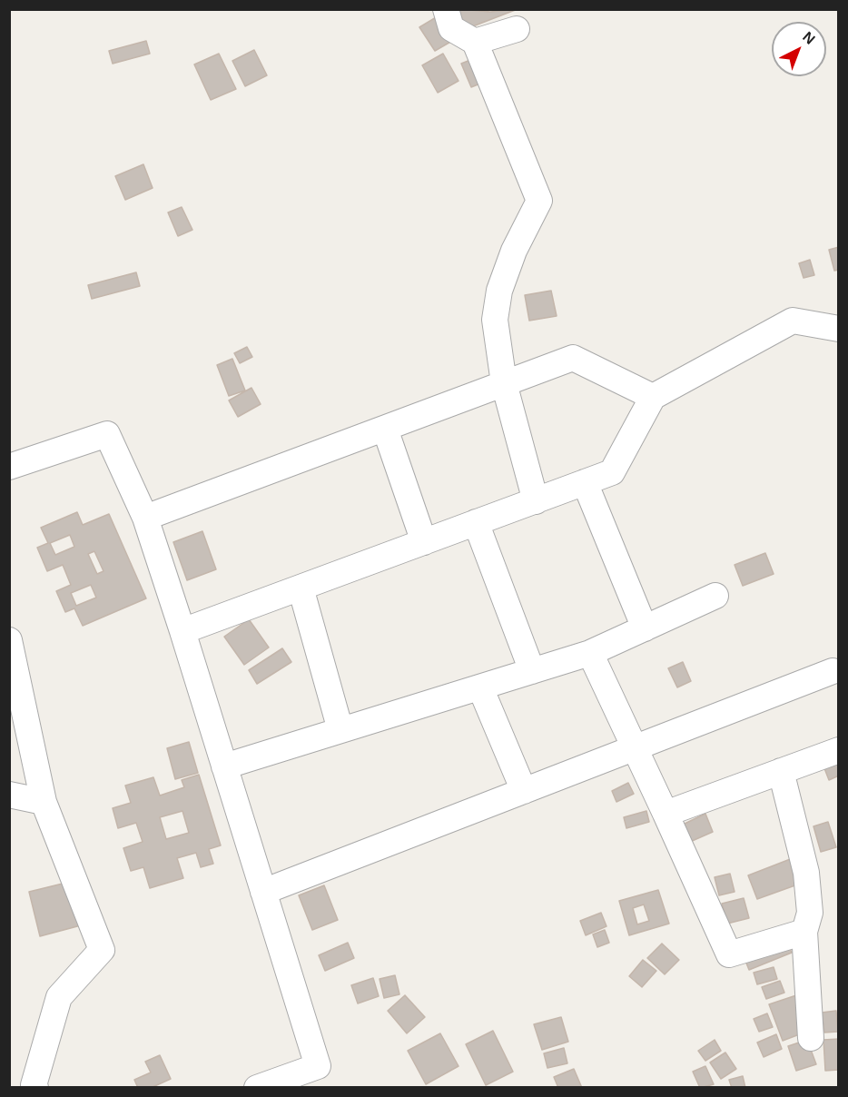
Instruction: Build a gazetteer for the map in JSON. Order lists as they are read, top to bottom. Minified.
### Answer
{"north":"top right"}
